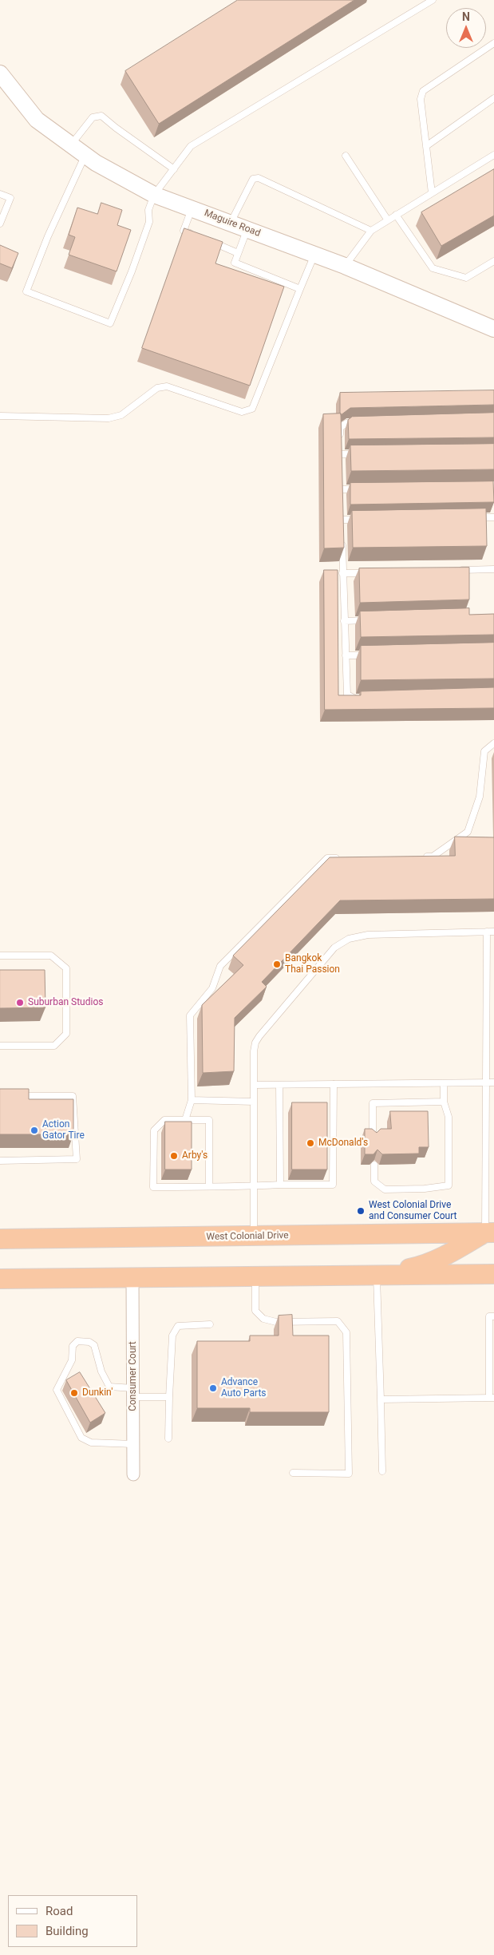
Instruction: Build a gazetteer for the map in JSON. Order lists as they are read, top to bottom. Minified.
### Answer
{"streets":{"highway":["West Colonial Drive"],"main road":["Maguire Road"],"street":["Consumer Court"]},"places":["Bangkok Thai Passion","Suburban Studios","Action Gator Tire","McDonald's","Arby's","West Colonial Drive and Consumer Court","Advance Auto Parts","Dunkin'"],"legend":["Road","Building"],"north":"top"}
